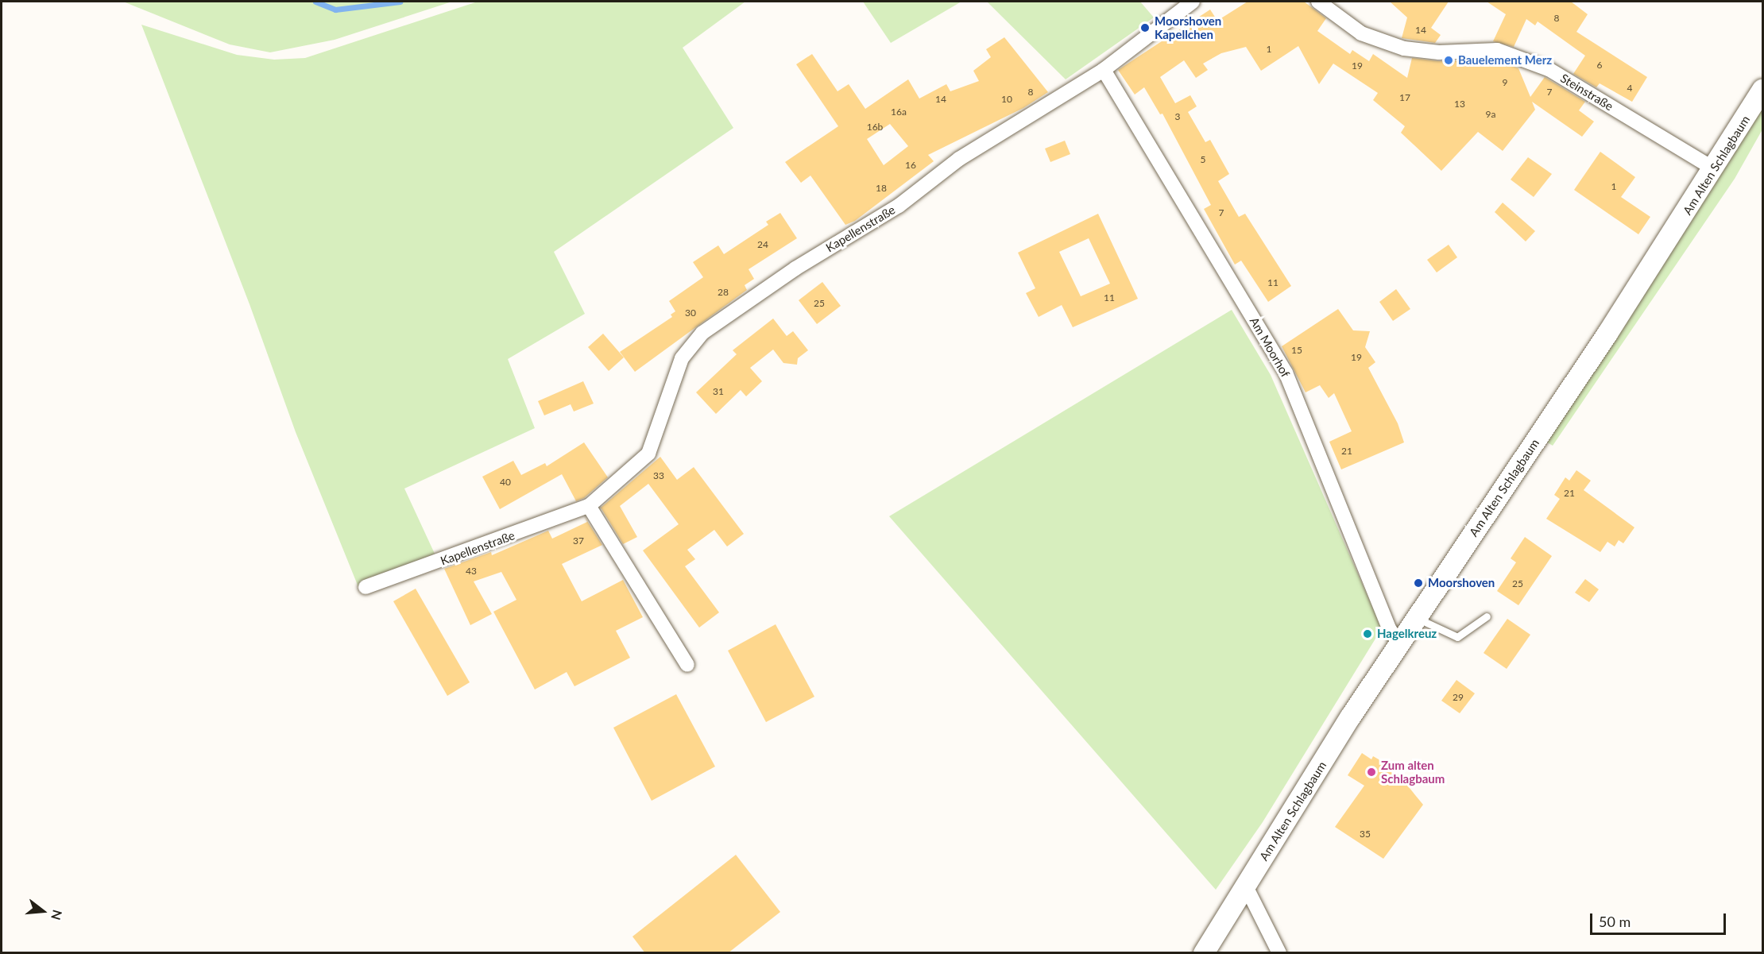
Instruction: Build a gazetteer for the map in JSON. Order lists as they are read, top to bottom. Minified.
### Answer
{"streets":{"main road":["Am Alten Schlagbaum"],"street":["Steinstraße","Kapellenstraße","Am Moorhof"]},"crossings":[["Steinstraße","Am Alten Schlagbaum"],["Am Alten Schlagbaum","Am Moorhof"],["Kapellenstraße","Am Moorhof"]],"places":["Moorshoven Kapellchen","Bauelement Merz","Moorshoven","Hagelkreuz","Zum alten Schlagbaum"],"house_numbers":["8","14","1","6","19","9","4","8","7","17","14","10","13","16a","9a","3","16b","5","16","1","18","7","24","11","28","11","25","30","15","19","31","21","33","40","21","37","43","25","29","35"],"scale_bar":"50 m","north":"right"}
